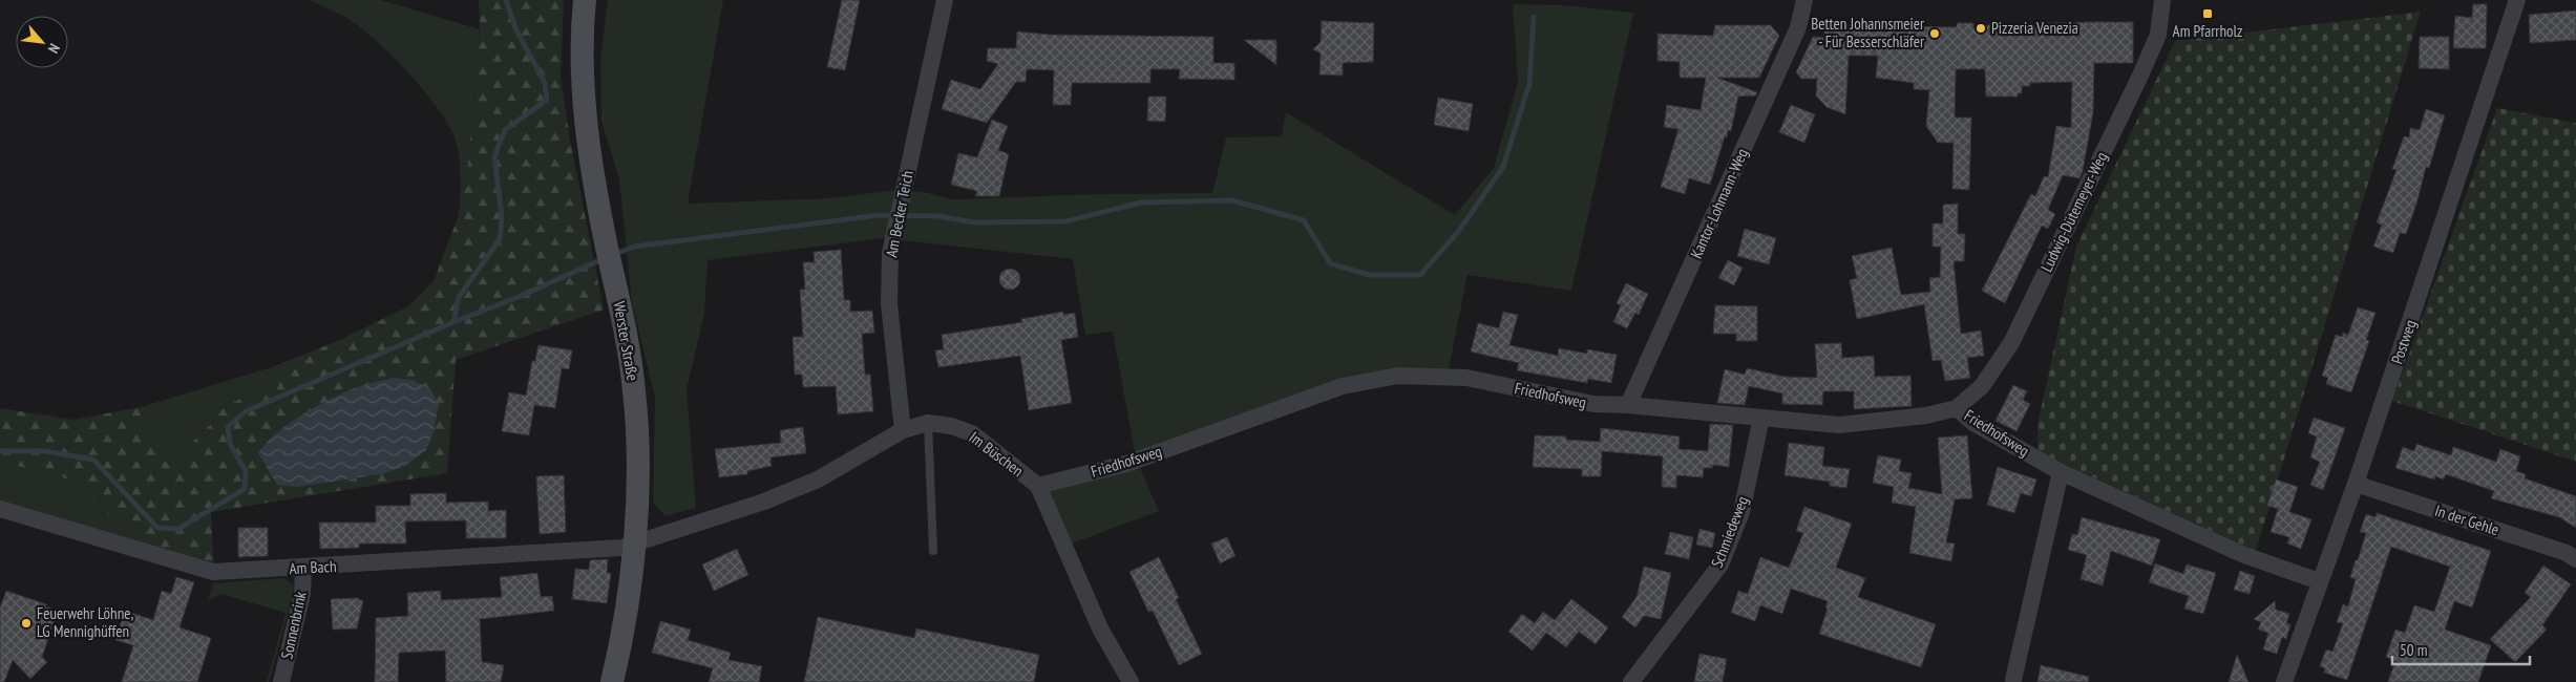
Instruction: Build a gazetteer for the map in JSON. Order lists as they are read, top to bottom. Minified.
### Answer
{"streets":{"main road":["Werster Straße"],"street":["Kantor-Lohmann-Weg","Ludwig-Dütemeyer-Weg","Am Becker Teich","Postweg","Friedhofsweg","Im Büschen","In der Gehle","Schmiedeweg","Am Bach","Sonnenbrink"]},"crossings":[["Kantor-Lohmann-Weg","Friedhofsweg"],["Ludwig-Dütemeyer-Weg","Friedhofsweg"],["Am Becker Teich","Im Büschen"],["Werster Straße","Im Büschen"],["Werster Straße","Am Bach"],["Postweg","Friedhofsweg"],["Postweg","In der Gehle"],["Friedhofsweg","Im Büschen"],["Friedhofsweg","Schmiedeweg"],["Im Büschen","Am Bach"],["Am Bach","Sonnenbrink"]],"places":{"transit":["Am Pfarrholz"],"other":["Pizzeria Venezia","Betten Johannsmeier - Für Besserschläfer","Feuerwehr Löhne, LG Mennighüffen"]},"scale_bar":"50 m","north":"bottom right"}
